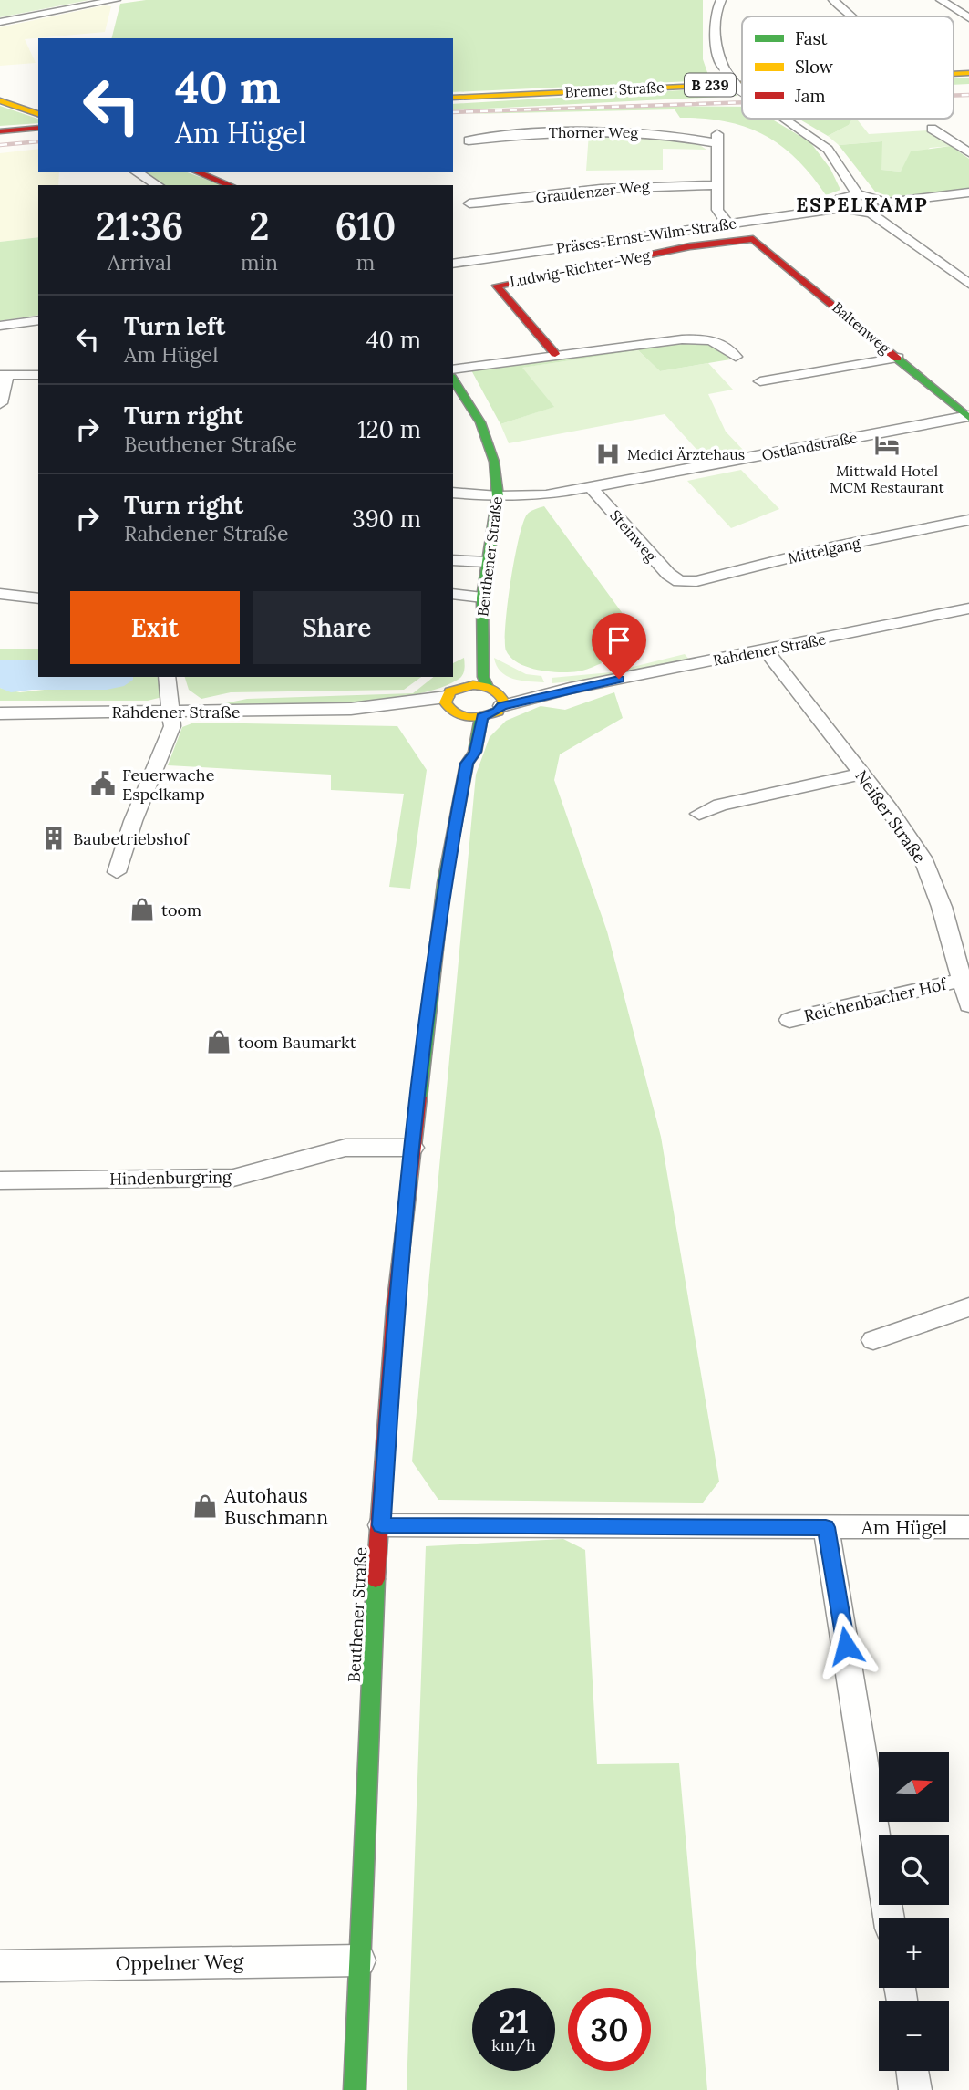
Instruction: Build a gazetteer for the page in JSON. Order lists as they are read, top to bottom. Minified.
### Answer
{"streets":{"main road":["B 239","Bremer Straße","Ludwig-Richter-Weg","Baltenweg","Beuthener Straße"],"street":["Thorner Weg","Graudenzer Weg","Präses-Ernst-Wilm-Straße","Ostlandstraße","Steinweg","Mittelgang","Rahdener Straße","Neißer Straße","Reichenbacher Hof","Hindenburgring","Am Hügel","Oppelner Weg"]},"crossings":[["Thorner Weg","Graudenzer Weg"],["Ludwig-Richter-Weg","Baltenweg"],["Baltenweg","Ostlandstraße"],["Ostlandstraße","Steinweg"],["Ostlandstraße","Beuthener Straße"],["Steinweg","Mittelgang"],["Beuthener Straße","Rahdener Straße"],["Beuthener Straße","Hindenburgring"],["Beuthener Straße","Am Hügel"],["Beuthener Straße","Oppelner Weg"],["Rahdener Straße","Neißer Straße"],["Neißer Straße","Reichenbacher Hof"]],"districts":["ESPELKAMP"],"places":{"hotel":["Mittwald Hotel MCM Restaurant"],"hospital":["Medici Ärztehaus"],"public building":["Feuerwache Espelkamp"],"building":["Baubetriebshof"],"shop":["toom","toom Baumarkt","Autohaus Buschmann"]},"legend":["Fast","Slow","Jam"],"north":"right","page":{"turn":["40 m","Am Hügel"],"eta":["21:36","Arrival","2","min","610","m"],"list":[{"name":"Turn left","note":"Am Hügel","value":"40 m"},{"name":"Turn right","note":"Beuthener Straße","value":"120 m"},{"name":"Turn right","note":"Rahdener Straße","value":"390 m"}],"buttons":["Exit","Share"],"map_buttons":["+","−"],"speed":"21 km/h","limit":"30"}}
